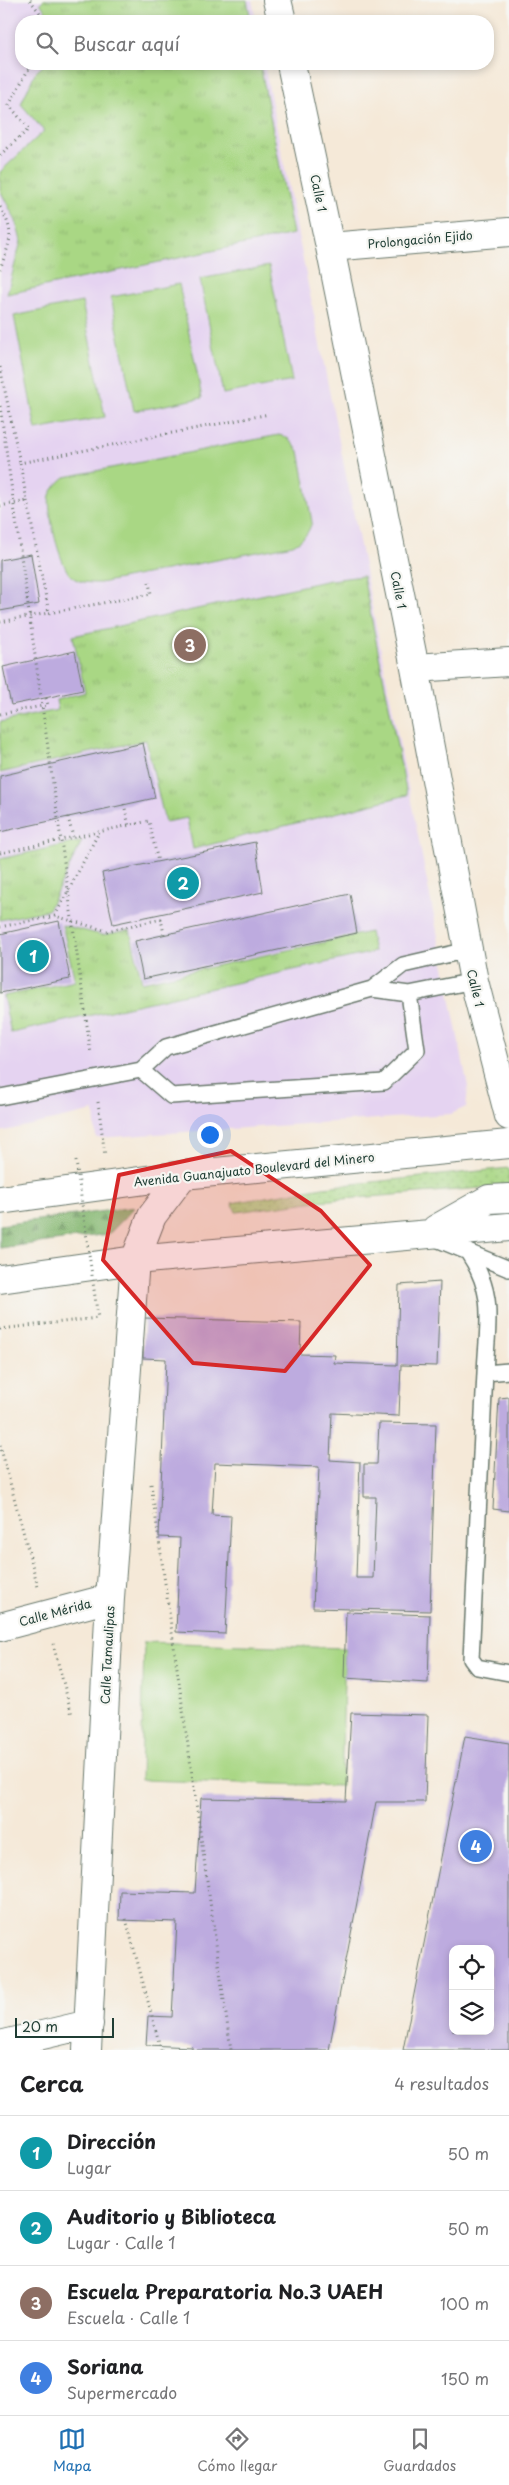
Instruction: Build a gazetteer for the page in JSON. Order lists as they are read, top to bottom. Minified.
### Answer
{"streets":{"street":["Calle 1","Prolongación Ejido","Avenida Guanajuato Boulevard del Minero","Calle Mérida","Calle Tamaulipas"]},"crossings":[["Calle 1","Prolongación Ejido"],["Avenida Guanajuato Boulevard del Minero","Calle Tamaulipas"],["Calle Mérida","Calle Tamaulipas"]],"scale_bar":"20 m","page":{"search":"Buscar aquí","pins":["3","2","1","4"],"scale":"20 m","heading":["Cerca","4 resultados"],"list":[{"mark":"1","name":"Dirección","note":"Lugar","value":"50 m"},{"mark":"2","name":"Auditorio y Biblioteca","note":"Lugar · Calle 1","value":"50 m"},{"mark":"3","name":"Escuela Preparatoria No.3 UAEH","note":"Escuela · Calle 1","value":"100 m"},{"mark":"4","name":"Soriana","note":"Supermercado","value":"150 m"}],"nav":["Mapa","Cómo llegar","Guardados"]}}
